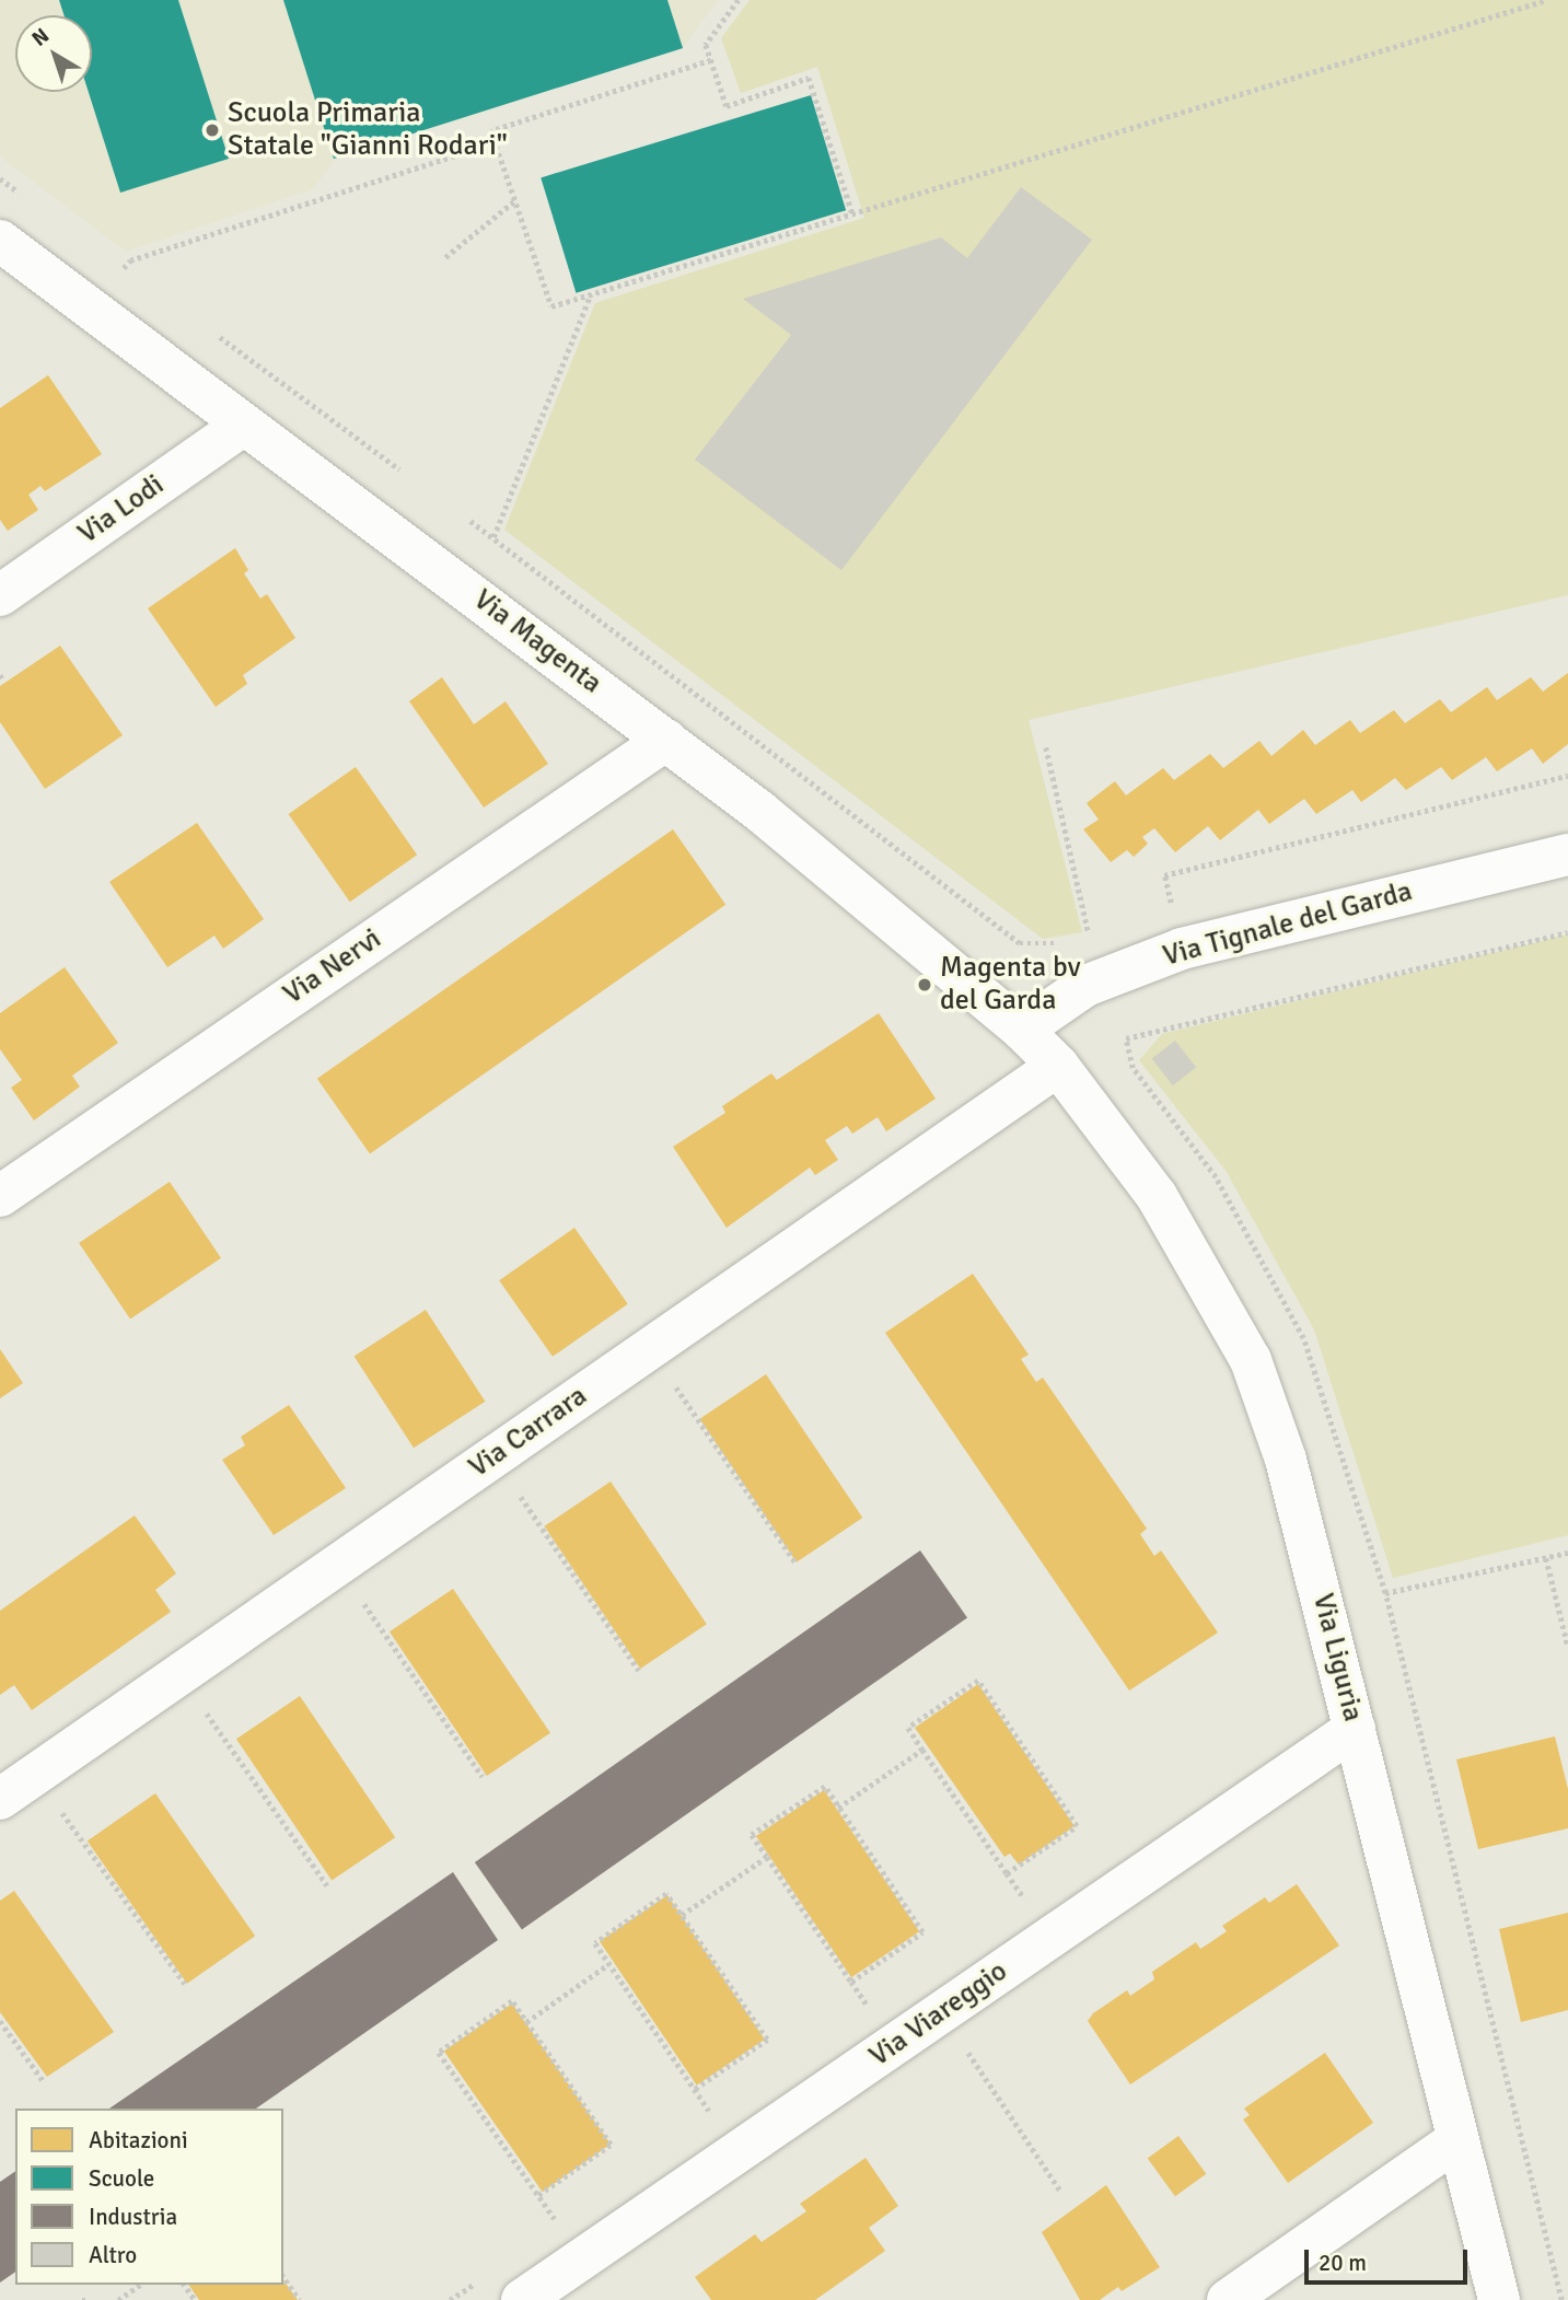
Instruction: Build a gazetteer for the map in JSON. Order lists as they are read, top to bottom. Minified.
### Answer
{"streets":{"street":["Via Lodi","Via Magenta","Via Tignale del Garda","Via Nervi","Via Carrara","Via Liguria","Via Viareggio"]},"crossings":[["Via Lodi","Via Magenta"],["Via Magenta","Via Tignale del Garda"],["Via Magenta","Via Nervi"],["Via Magenta","Via Carrara"],["Via Magenta","Via Liguria"],["Via Carrara","Via Liguria"],["Via Liguria","Via Viareggio"]],"places":["Scuola Primaria Statale \"Gianni Rodari\"","Magenta bv del Garda"],"legend":["Abitazioni","Scuole","Industria","Altro"],"scale_bar":"20 m","north":"top left"}
